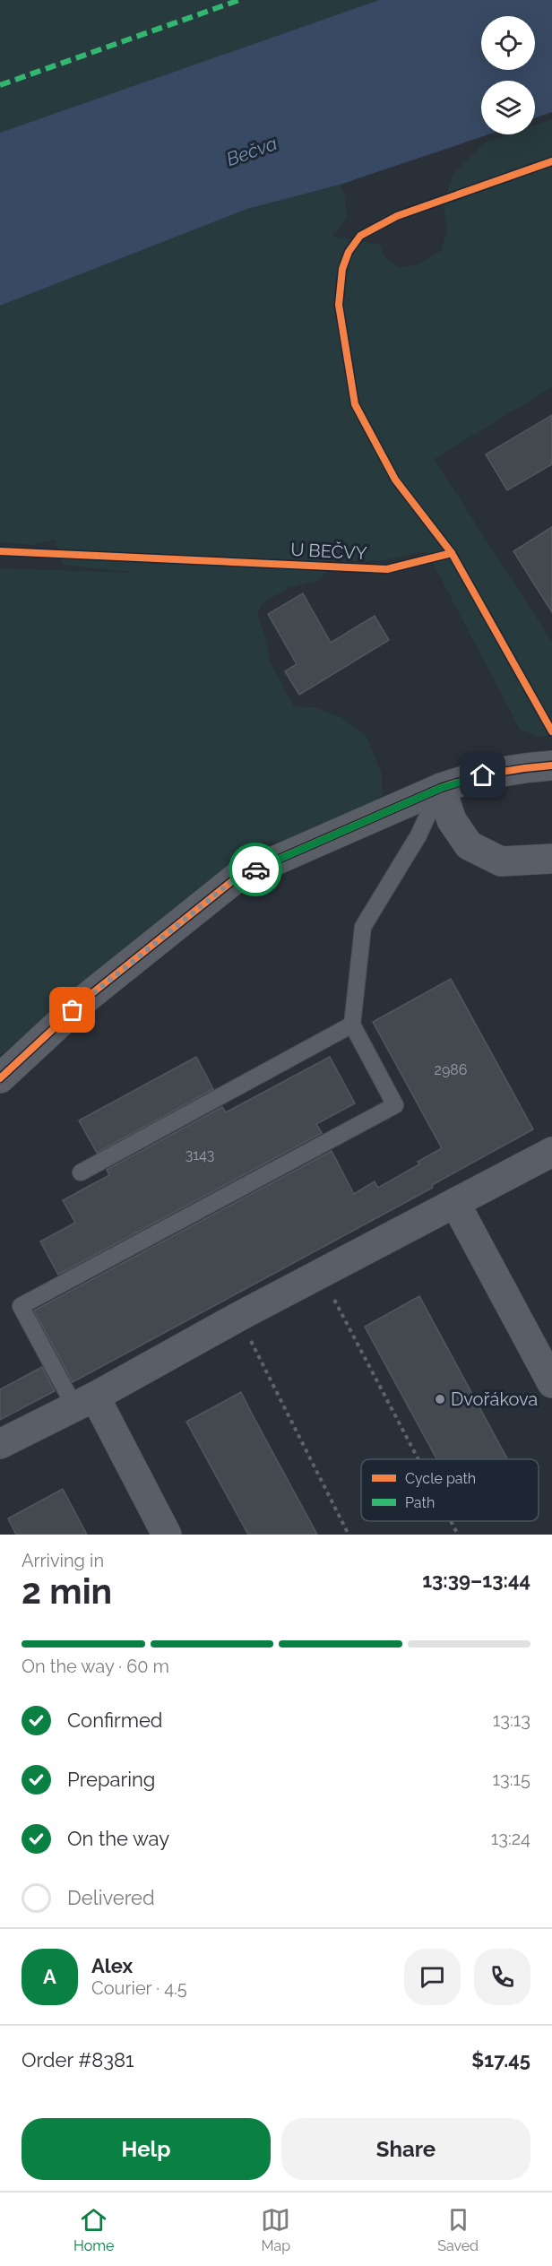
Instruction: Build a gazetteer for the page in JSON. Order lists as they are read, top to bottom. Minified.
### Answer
{"streets":{"cycle path":["U BEČVY"]},"water":["Bečva"],"places":["Dvořákova"],"house_numbers":["2986","3143"],"legend":["Cycle path","Path"],"page":{"heading":["2 min","Arriving in","13:39–13:44"],"panel":["Alex","Courier · 4.5","Order #8381","$17.45"],"bar":"On the way · 60 m","list":[["Confirmed","13:13"],["Preparing","13:15"],["On the way","13:24"],"Delivered"],"round":"A","buttons":["Help","Share"],"tabs":["Home","Map","Saved"]}}
